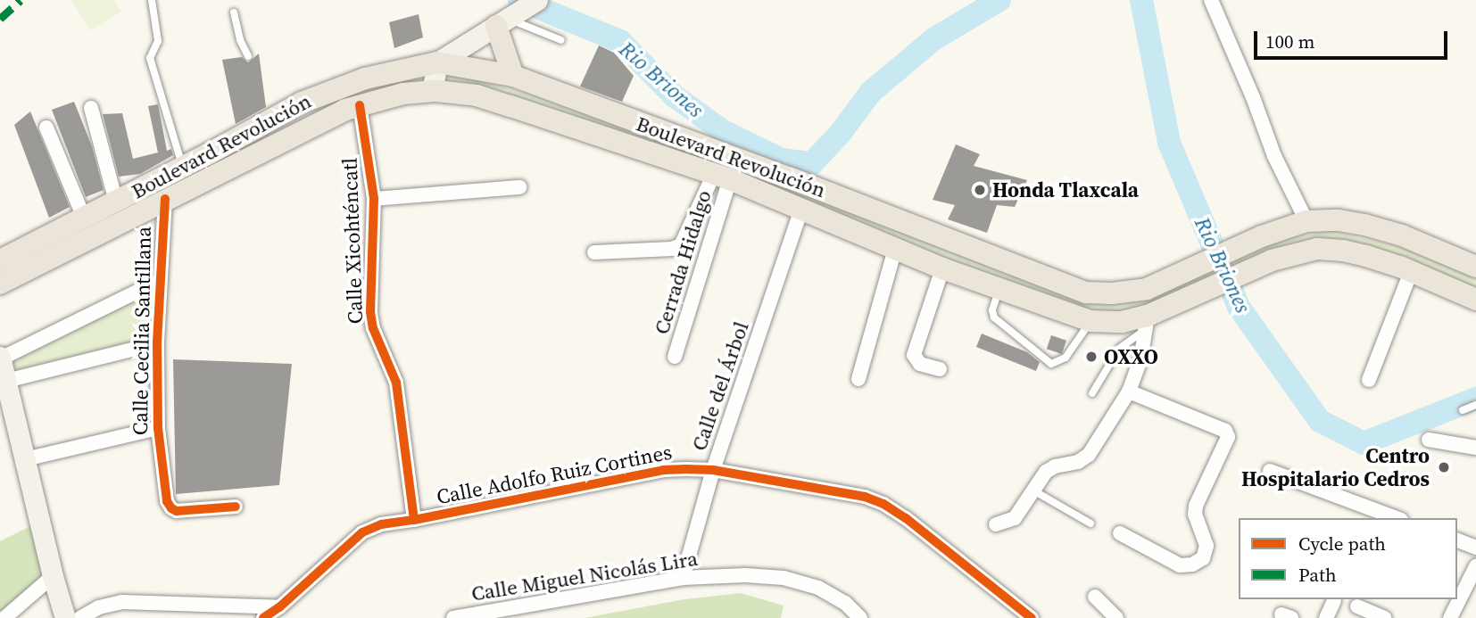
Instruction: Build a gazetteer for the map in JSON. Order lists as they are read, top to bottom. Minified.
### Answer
{"streets":{"main road":["Boulevard Revolución"],"street":["Calle Xicohténcatl","Cerrada Hidalgo","Calle Cecilia Santillana","Calle del Árbol","Calle Adolfo Ruiz Cortines","Calle Miguel Nicolás Lira"]},"crossings":[["Boulevard Revolución","Calle Xicohténcatl"],["Boulevard Revolución","Cerrada Hidalgo"],["Boulevard Revolución","Calle Cecilia Santillana"],["Boulevard Revolución","Calle del Árbol"],["Calle Xicohténcatl","Calle Adolfo Ruiz Cortines"],["Calle del Árbol","Calle Adolfo Ruiz Cortines"],["Calle del Árbol","Calle Miguel Nicolás Lira"]],"water":["Rio Briones"],"places":["Honda Tlaxcala","OXXO","Centro Hospitalario Cedros"],"legend":["Cycle path","Path"],"scale_bar":"100 m"}
